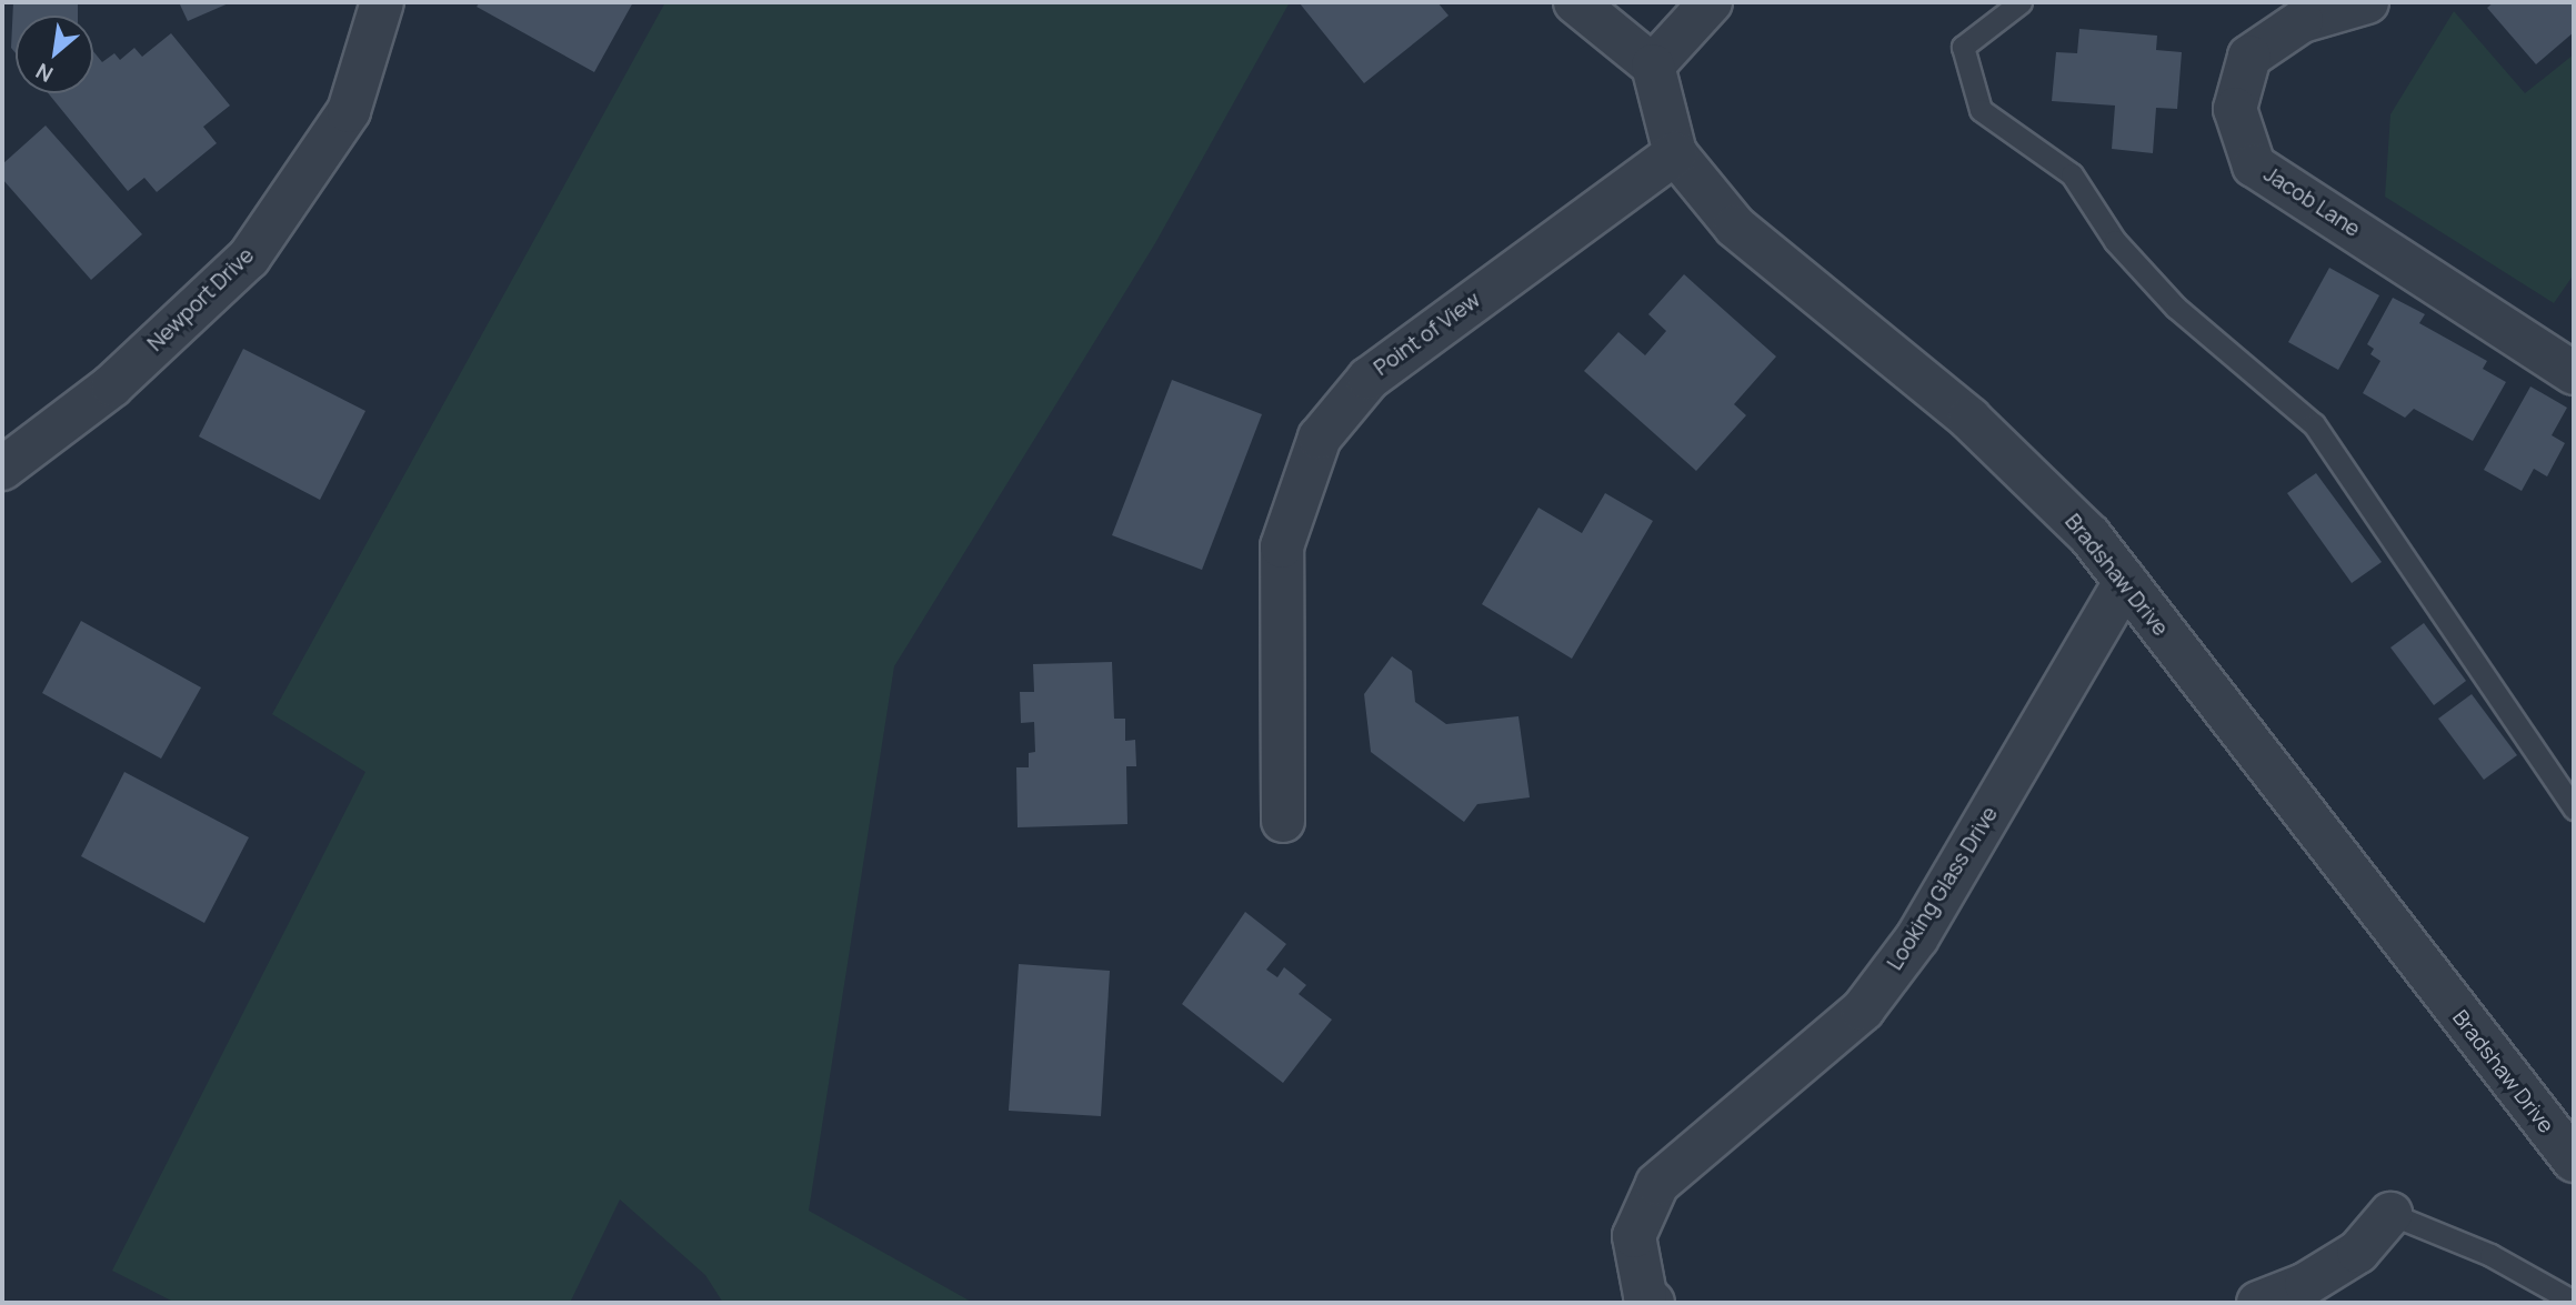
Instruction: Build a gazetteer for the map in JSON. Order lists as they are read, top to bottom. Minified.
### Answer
{"streets":{"street":["Jacob Lane","Newport Drive","Point of View","Bradshaw Drive","Looking Glass Drive"]},"crossings":[["Point of View","Bradshaw Drive"],["Bradshaw Drive","Looking Glass Drive"]],"north":"bottom left"}
